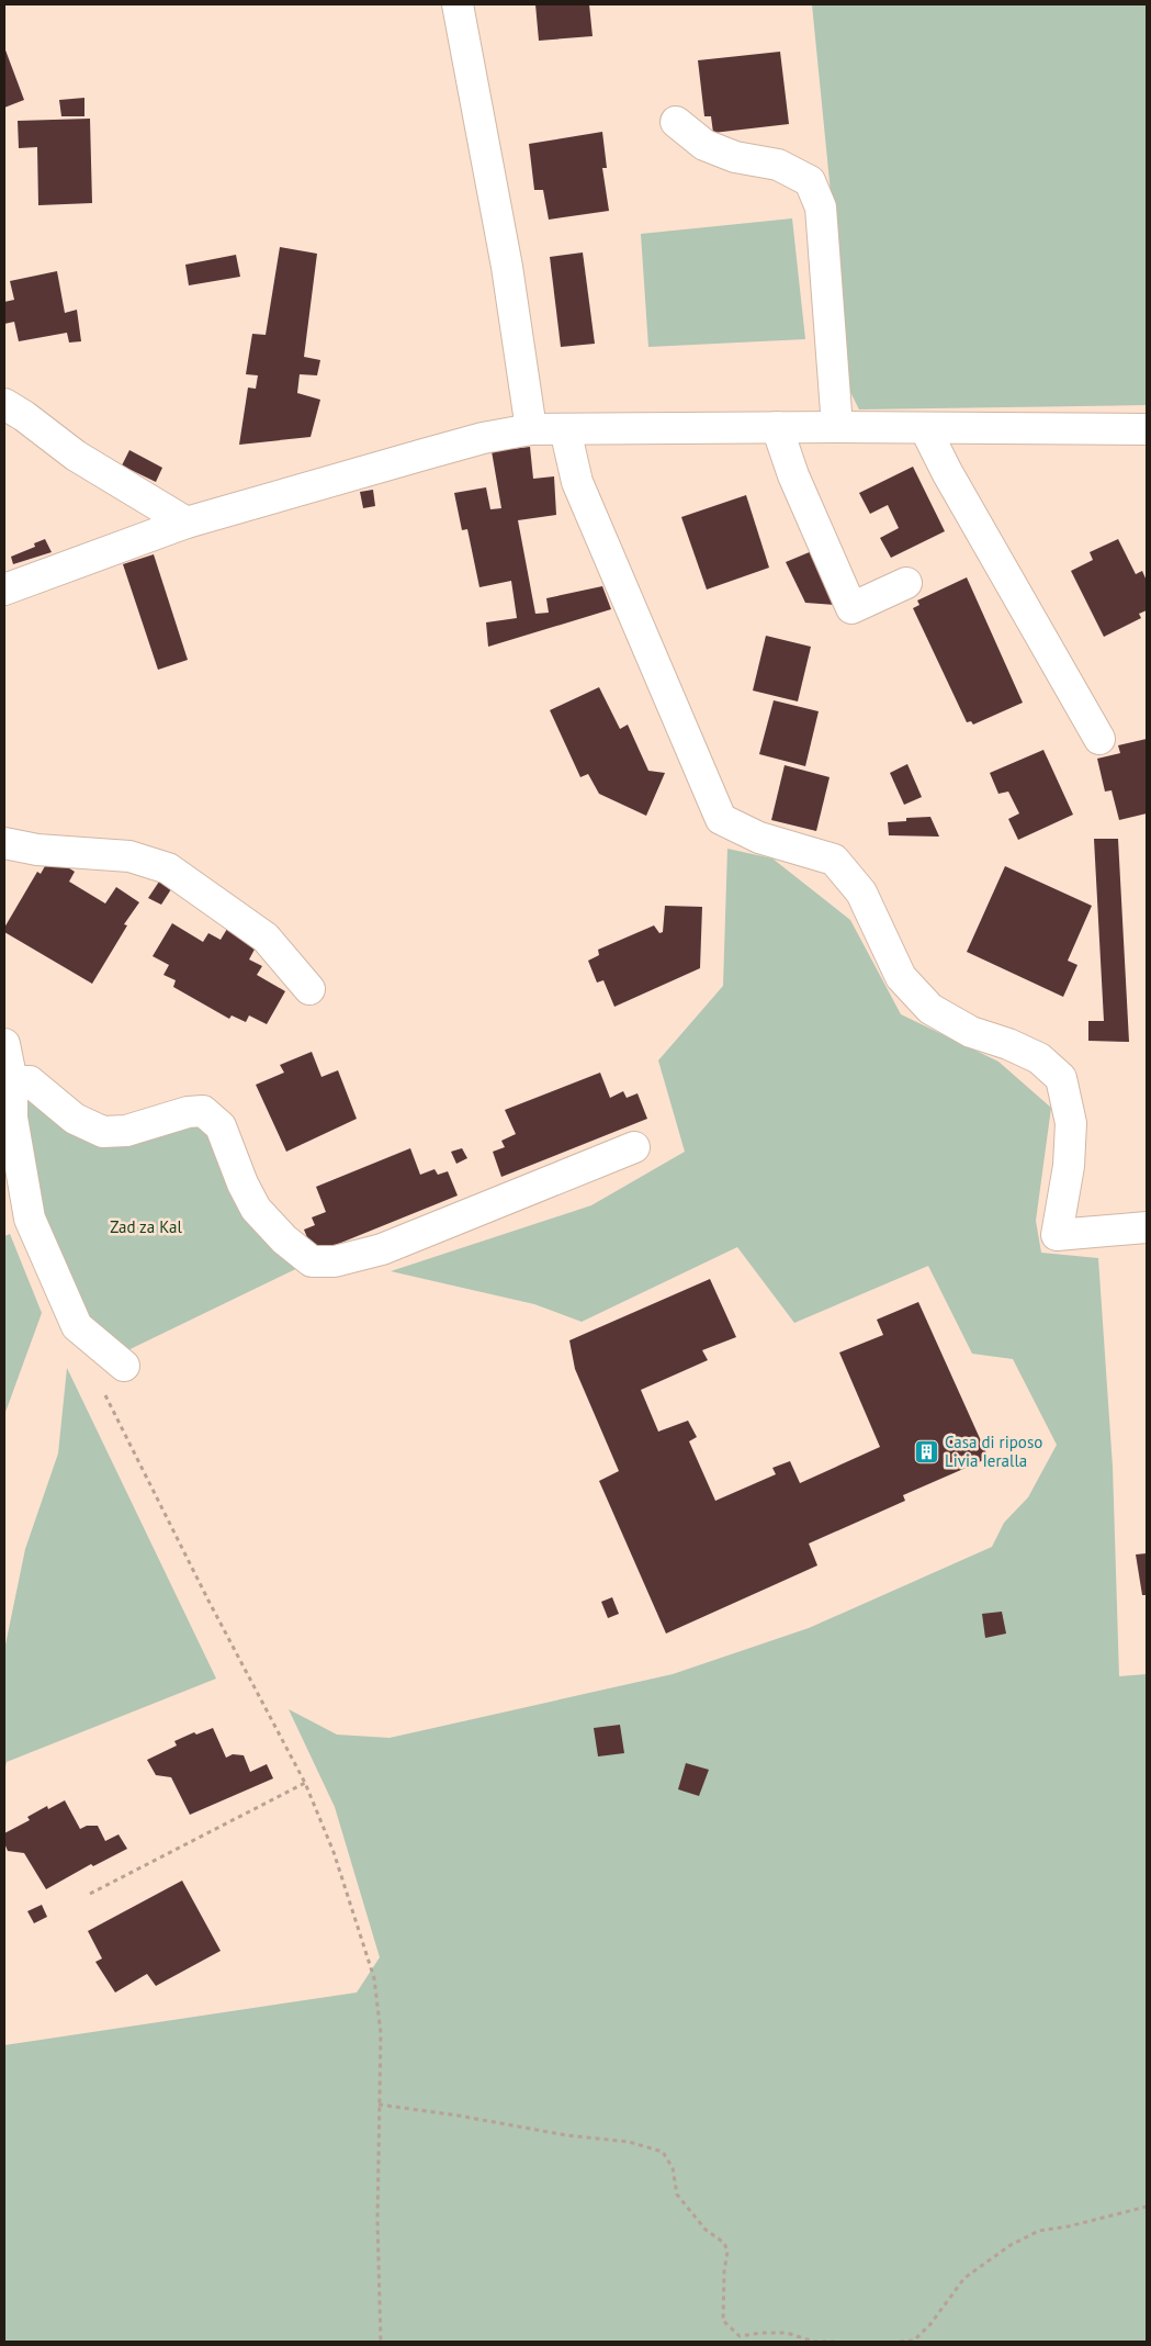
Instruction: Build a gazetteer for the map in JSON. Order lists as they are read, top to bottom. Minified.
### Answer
{"parks":["Zad za Kal"],"places":{"building":["Casa di riposo Livia Ieralla"]}}
